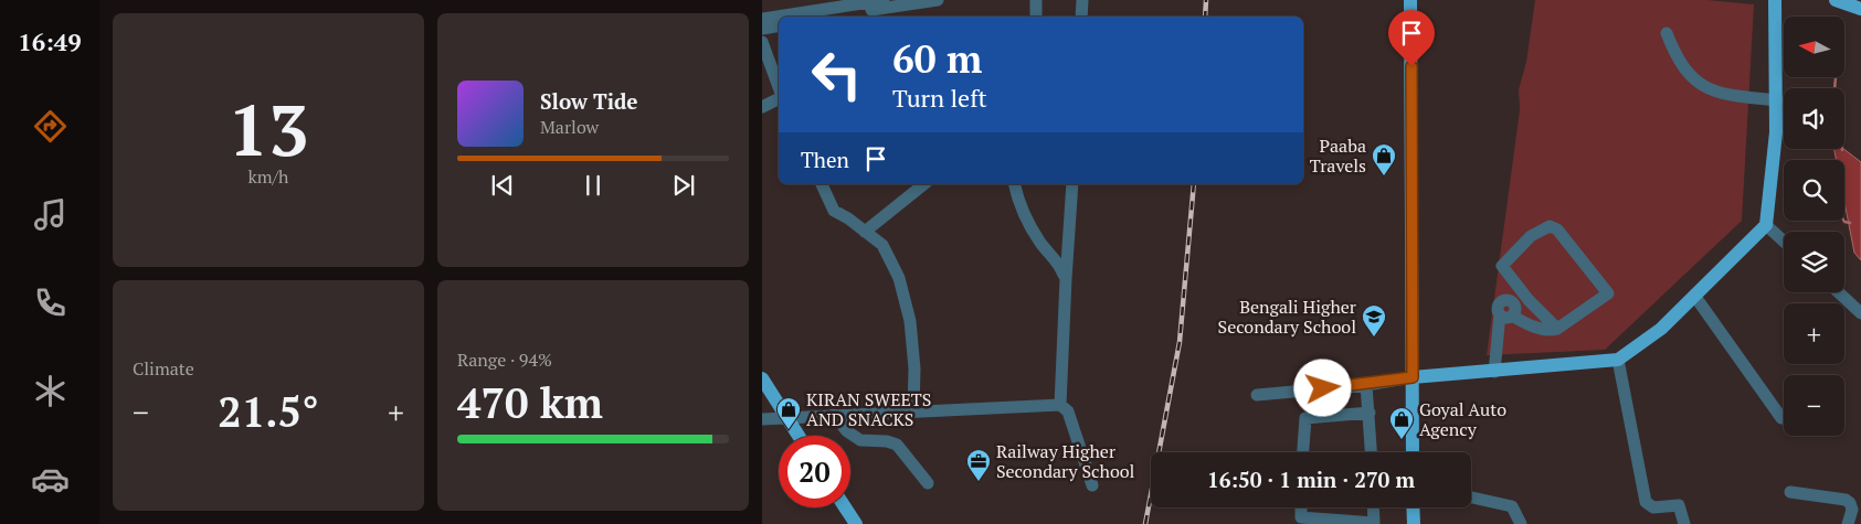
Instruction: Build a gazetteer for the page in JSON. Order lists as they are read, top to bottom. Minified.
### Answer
{"places":{"shop":["Paaba Travels","KIRAN SWEETS AND SNACKS","Goyal Auto Agency"],"school or university":["Bengali Higher Secondary School"],"office":["Railway Higher Secondary School"]},"north":"left","page":{"tabs":"16:49","tile":[["13","km/h"],"Climate",["Range · 94%","470 km"]],"map_buttons":["+","−"],"turn":["60 m","Turn left"],"song":["Slow Tide","Marlow"],"then":"Then","heat":["−","21.5°","+"],"limit":"20","trip":"16:50 · 1 min · 270 m"}}
